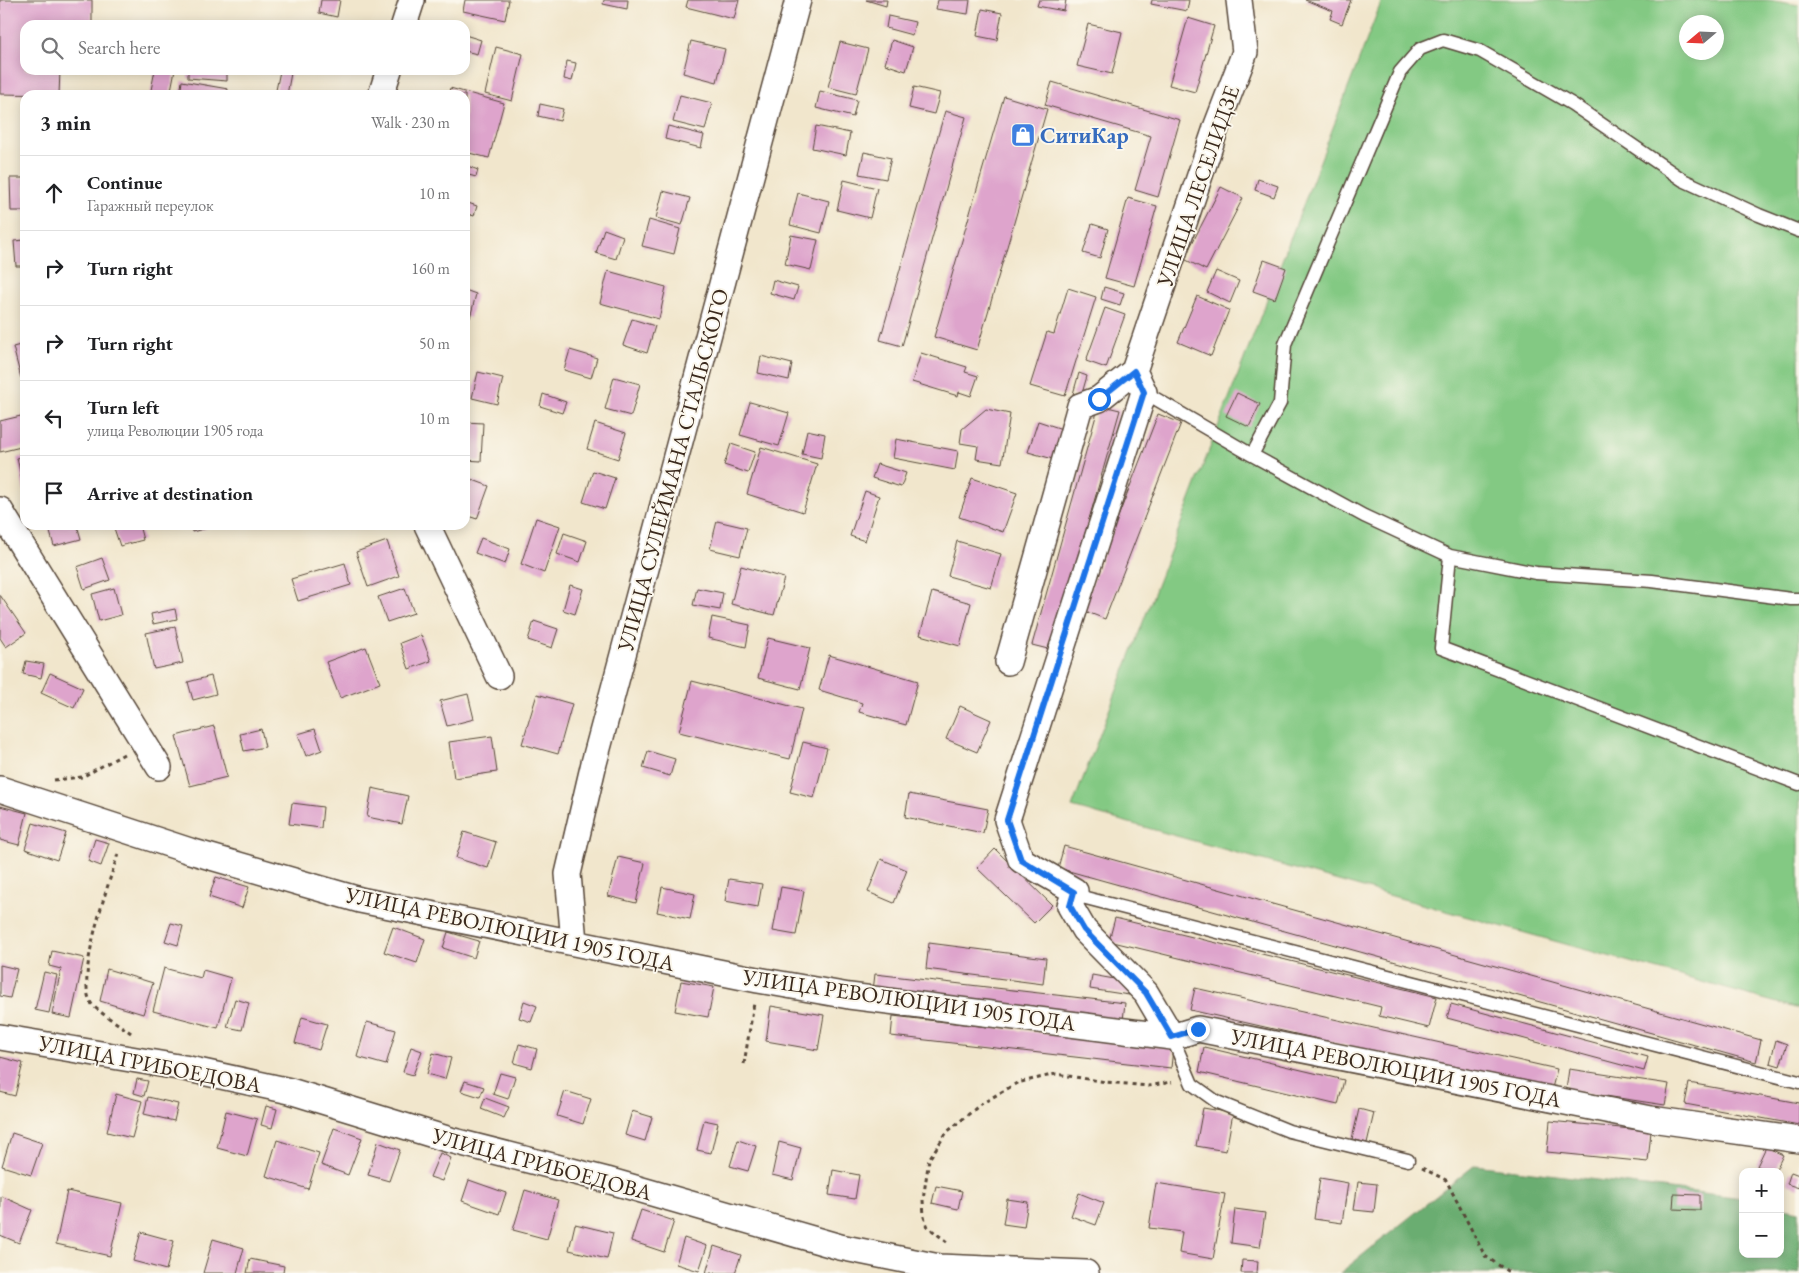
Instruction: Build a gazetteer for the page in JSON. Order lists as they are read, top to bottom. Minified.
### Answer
{"streets":{"street":["УЛИЦА ЛЕСЕЛИДЗЕ","УЛИЦА СУЛЕЙМАНА СТАЛЬСКОГО","УЛИЦА РЕВОЛЮЦИИ 1905 ГОДА","УЛИЦА ГРИБОЕДОВА"]},"crossings":[["УЛИЦА СУЛЕЙМАНА СТАЛЬСКОГО","УЛИЦА РЕВОЛЮЦИИ 1905 ГОДА"]],"places":{"shop":["СитиКар"]},"north":"left","page":{"search":"Search here","heading":["3 min","Walk · 230 m"],"list":[["Continue","Гаражный переулок","10 m"],["Turn right","160 m"],["Turn right","50 m"],["Turn left","улица Революции 1905 года","10 m"],"Arrive at destination"],"map_buttons":["+","−"]}}
